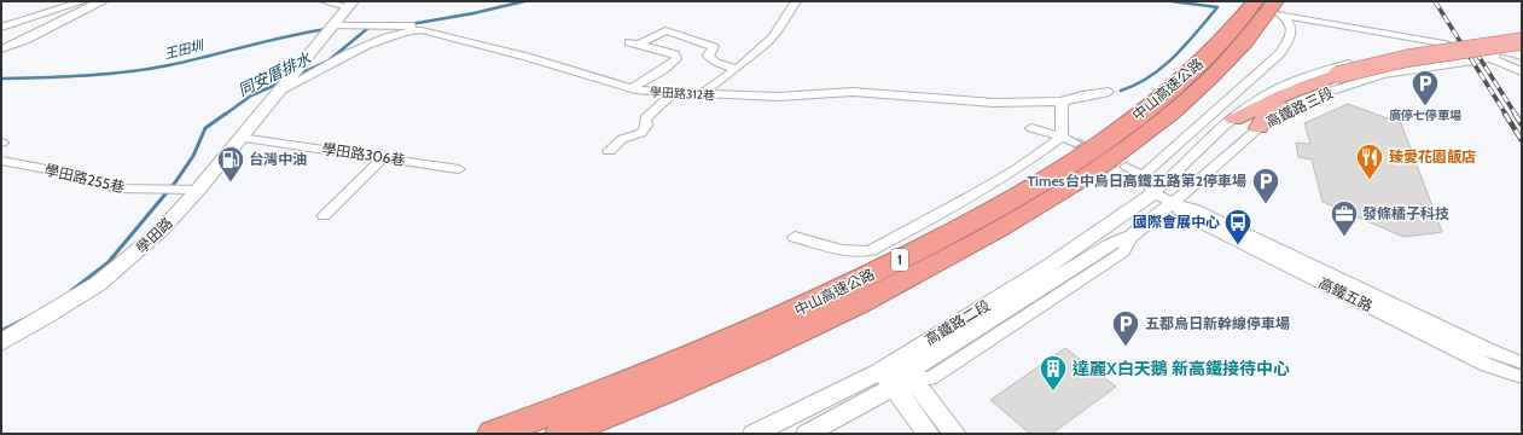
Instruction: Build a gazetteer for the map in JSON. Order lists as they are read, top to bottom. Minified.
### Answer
{"streets":{"highway":["中山高速公路","1"],"main road":["學田路"],"street":["學田路312巷","高鐵路三段","學田路306巷","學田路255巷","高鐵五路","高鐵路二段"]},"crossings":[["學田路312巷","學田路"],["高鐵路三段","高鐵五路"],["高鐵路三段","高鐵路二段"],["學田路306巷","學田路"],["學田路255巷","學田路"],["高鐵五路","高鐵路二段"]],"water":["王田圳","同安厝排水"],"places":{"parking":["廣停七停車場","Times台中烏日高鐵五路第2停車場","五都烏日新幹線停車場"],"restaurant":["臻愛花園飯店"],"fuel station":["台灣中油"],"office":["發條橘子科技"],"bus stop":["國際會展中心"],"building":["達麗X白天鵝 新高鐵接待中心"]}}
